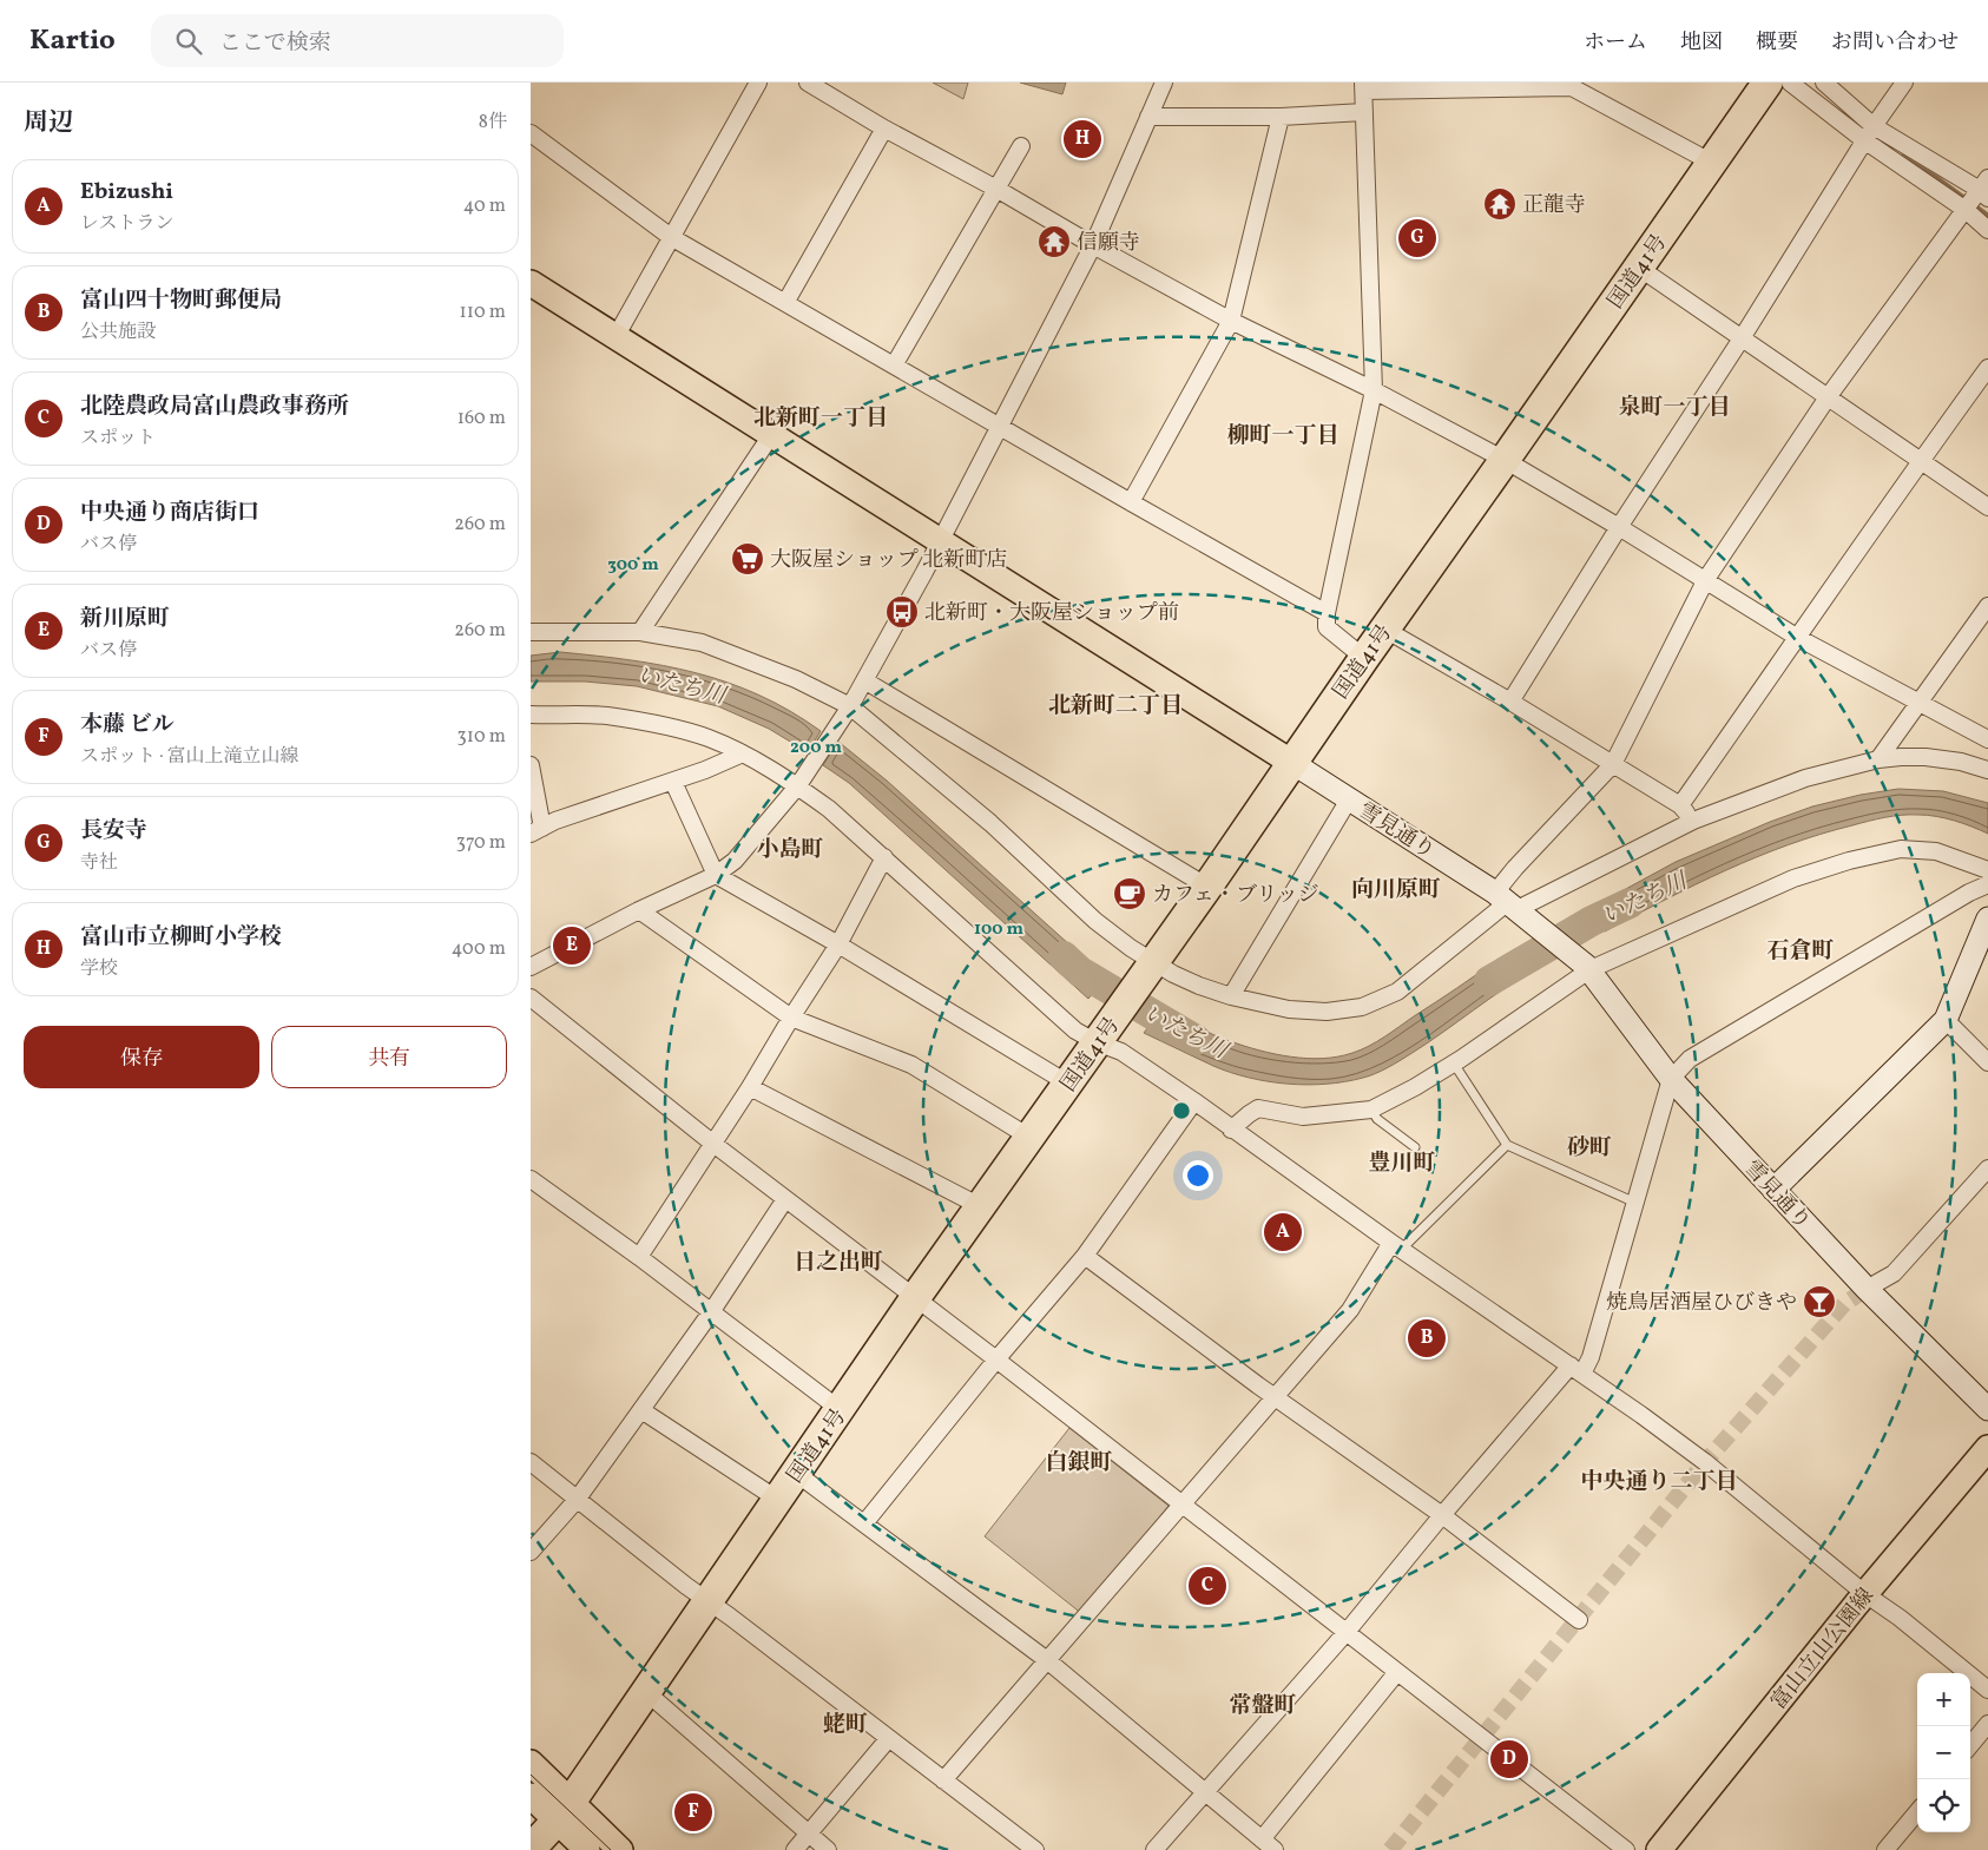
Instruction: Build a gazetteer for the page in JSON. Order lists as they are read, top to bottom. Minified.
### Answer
{"streets":{"highway":["国道41号"],"main road":["富山立山公園線"],"street":["雪見通り"]},"crossings":[["国道41号","雪見通り"]],"districts":["泉町一丁目","北新町一丁目","柳町一丁目","北新町二丁目","小島町","向川原町","石倉町","砂町","豊川町","日之出町","白銀町","中央通り二丁目","常盤町","蛯町"],"water":["いたち川"],"places":{"temple":["正龍寺","信願寺"],"supermarket":["大阪屋ショップ 北新町店"],"bus stop":["北新町・大阪屋ショップ前"],"cafe":["カフェ・ブリッジ"],"bar":["焼鳥居酒屋ひびきや"]},"page":{"header":"Kartio","search":"ここで検索","nav":["ホーム","地図","概要","お問い合わせ"],"heading":["周辺","8件"],"pins":["H","G","E","A","B","C","D","F"],"list":[{"mark":"A","name":"Ebizushi","note":"レストラン","value":"40 m"},{"mark":"B","name":"富山四十物町郵便局","note":"公共施設","value":"110 m"},{"mark":"C","name":"北陸農政局富山農政事務所","note":"スポット","value":"160 m"},{"mark":"D","name":"中央通り商店街口","note":"バス停","value":"260 m"},{"mark":"E","name":"新川原町","note":"バス停","value":"260 m"},{"mark":"F","name":"本藤 ビル","note":"スポット · 富山上滝立山線","value":"310 m"},{"mark":"G","name":"長安寺","note":"寺社","value":"370 m"},{"mark":"H","name":"富山市立柳町小学校","note":"学校","value":"400 m"}],"buttons":["保存","共有"],"map_buttons":["+","−"]},"rings":["300 m","200 m","100 m"]}
